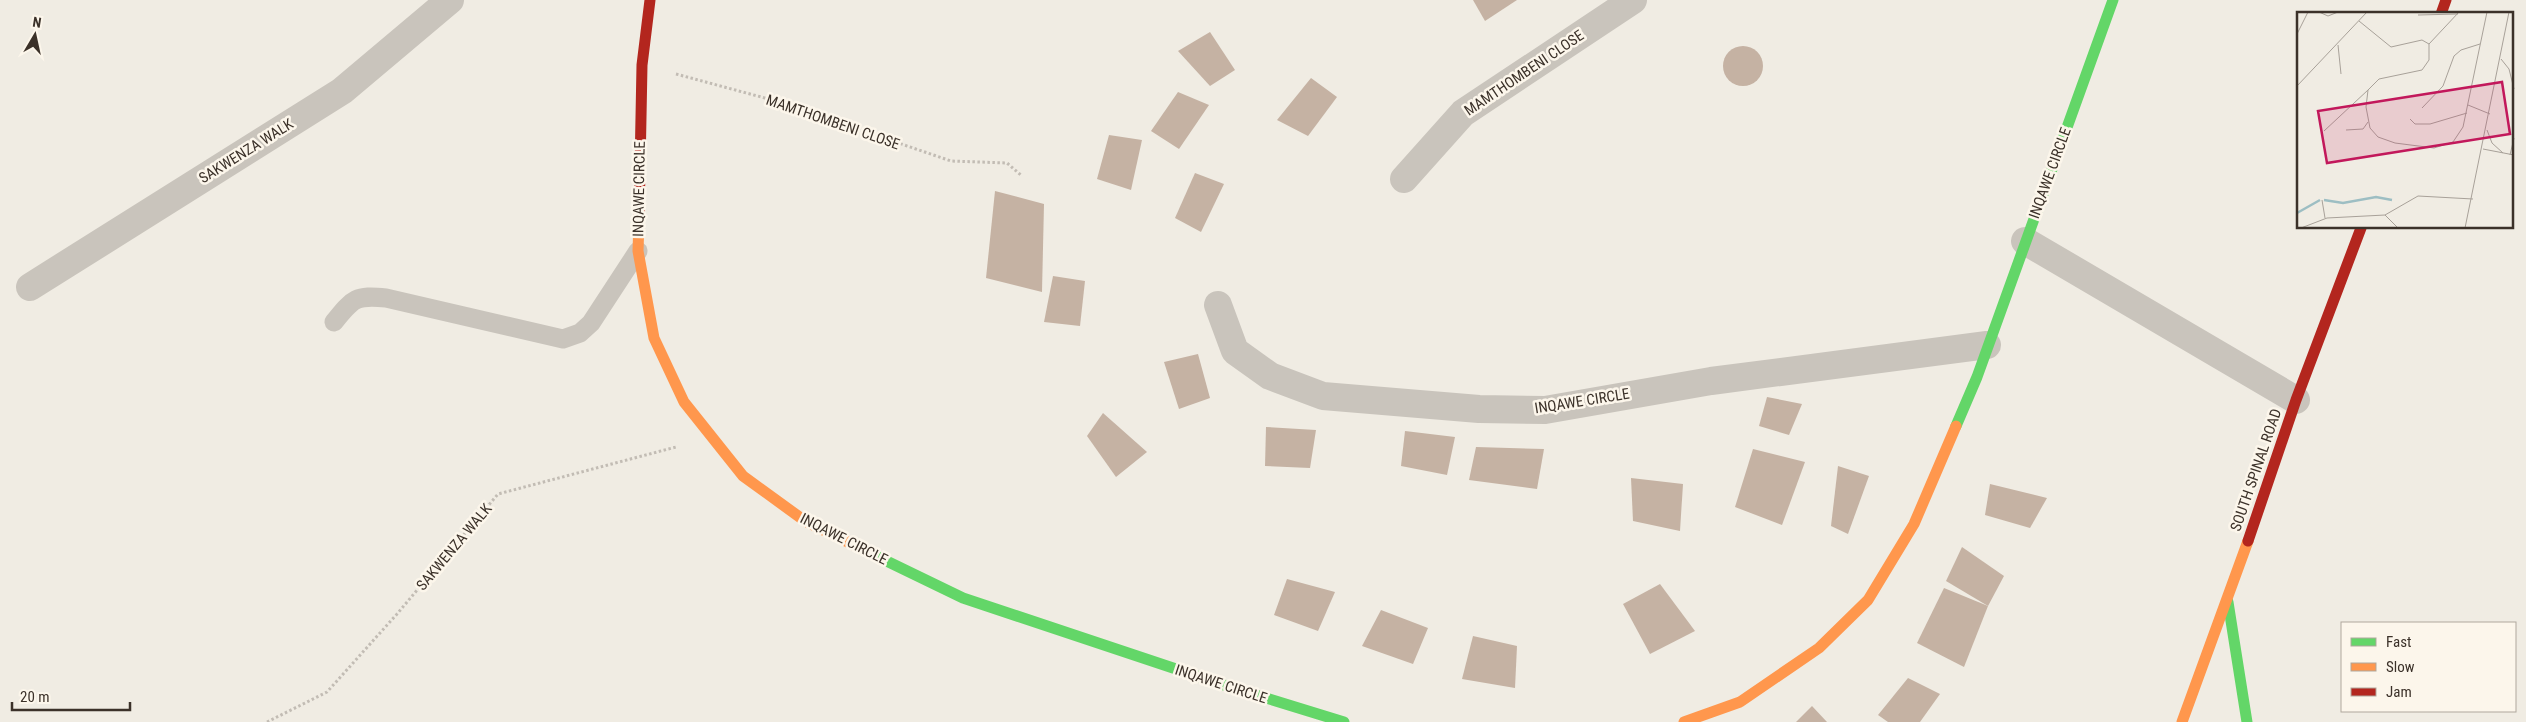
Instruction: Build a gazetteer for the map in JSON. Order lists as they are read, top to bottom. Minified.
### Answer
{"streets":{"street":["MAMTHOMBENI CLOSE","SAKWENZA WALK","INQAWE CIRCLE","SOUTH SPINAL ROAD"]},"crossings":[["MAMTHOMBENI CLOSE","INQAWE CIRCLE"],["SAKWENZA WALK","INQAWE CIRCLE"]],"legend":["Fast","Slow","Jam"],"scale_bar":"20 m","north":"top"}
